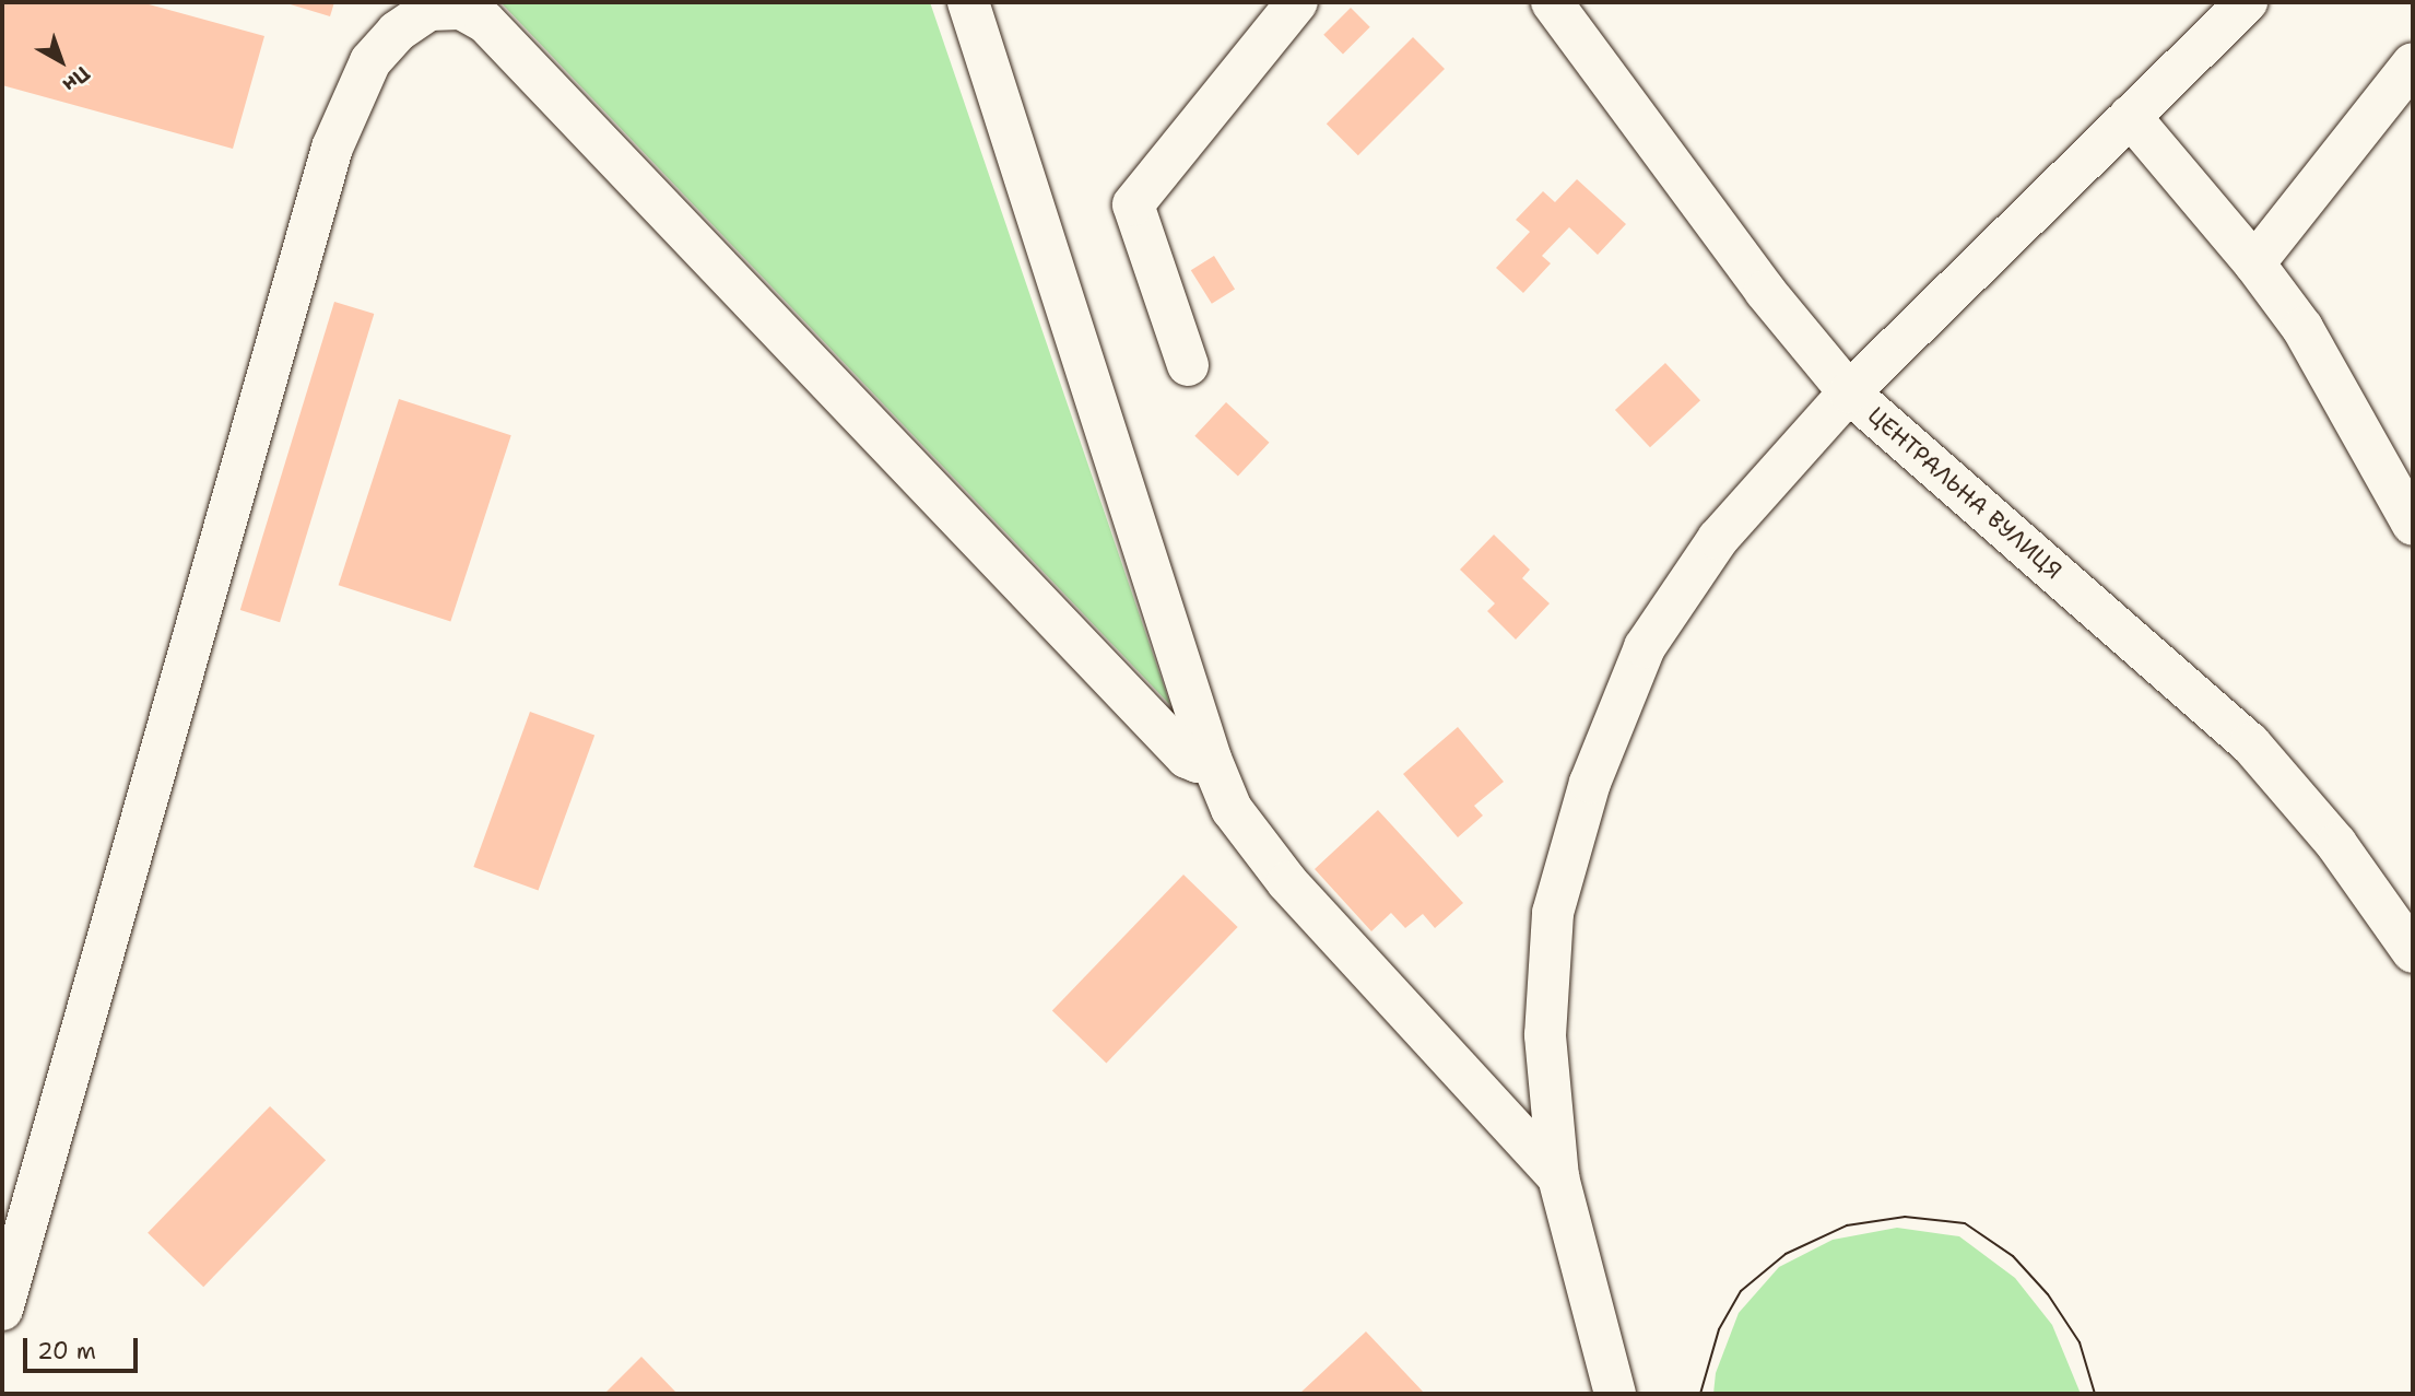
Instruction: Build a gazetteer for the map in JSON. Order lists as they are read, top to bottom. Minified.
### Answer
{"streets":{"street":["ЦЕНТРАЛЬНА ВУЛИЦЯ"]},"scale_bar":"20 m","north":"bottom right"}
